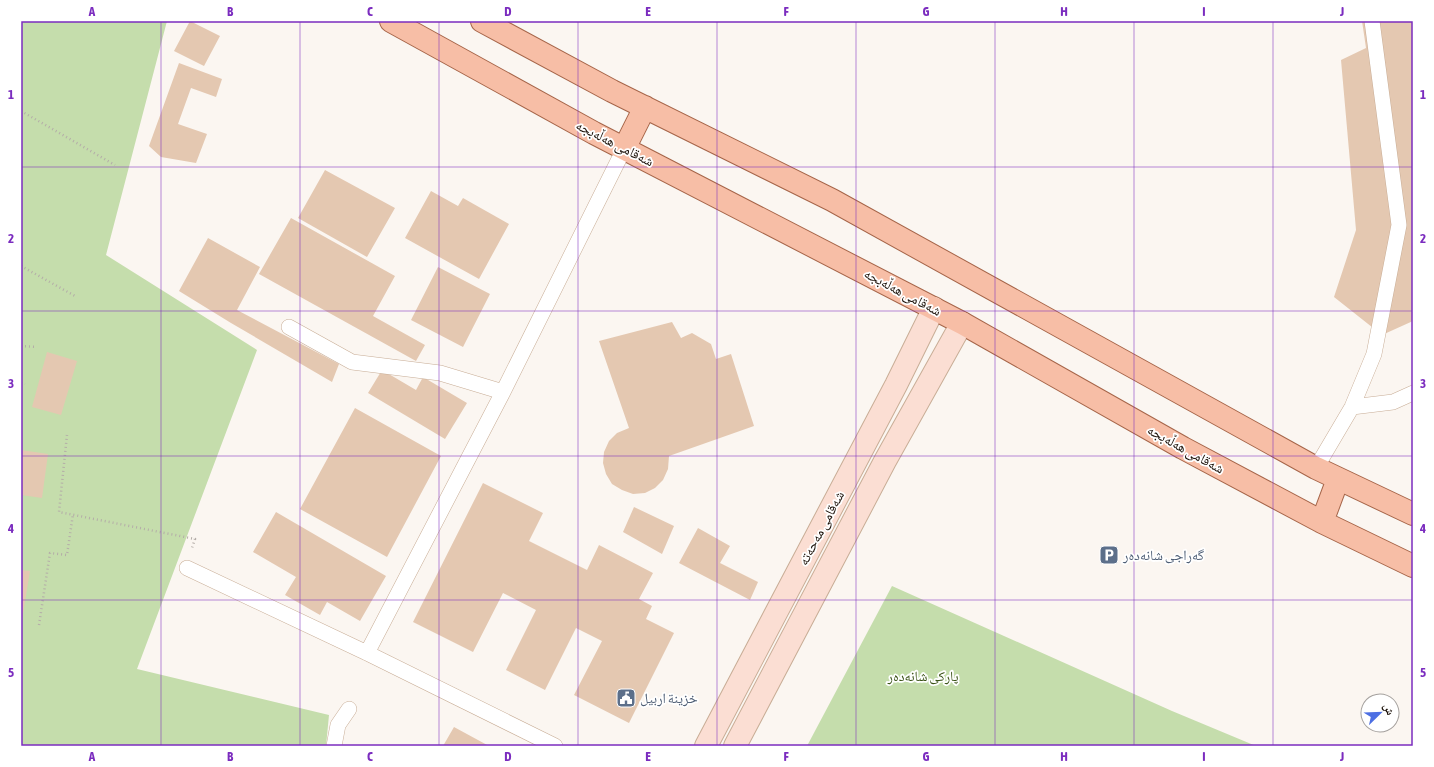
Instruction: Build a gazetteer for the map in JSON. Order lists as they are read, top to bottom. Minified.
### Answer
{"streets":{"main road":["شەقامی هەڵەبجە","شەقامی مەحەتە"]},"crossings":[["شەقامی هەڵەبجە","شەقامی مەحەتە"]],"parks":["پارکی شانەدەر"],"places":{"parking":["گەراجی شانەدەر"],"public building":["خزينة اربيل"]},"north":"top right","grid":{"columns":["A","B","C","D","E","F","G","H","I","J"],"rows":["1","2","3","4","5"]}}
